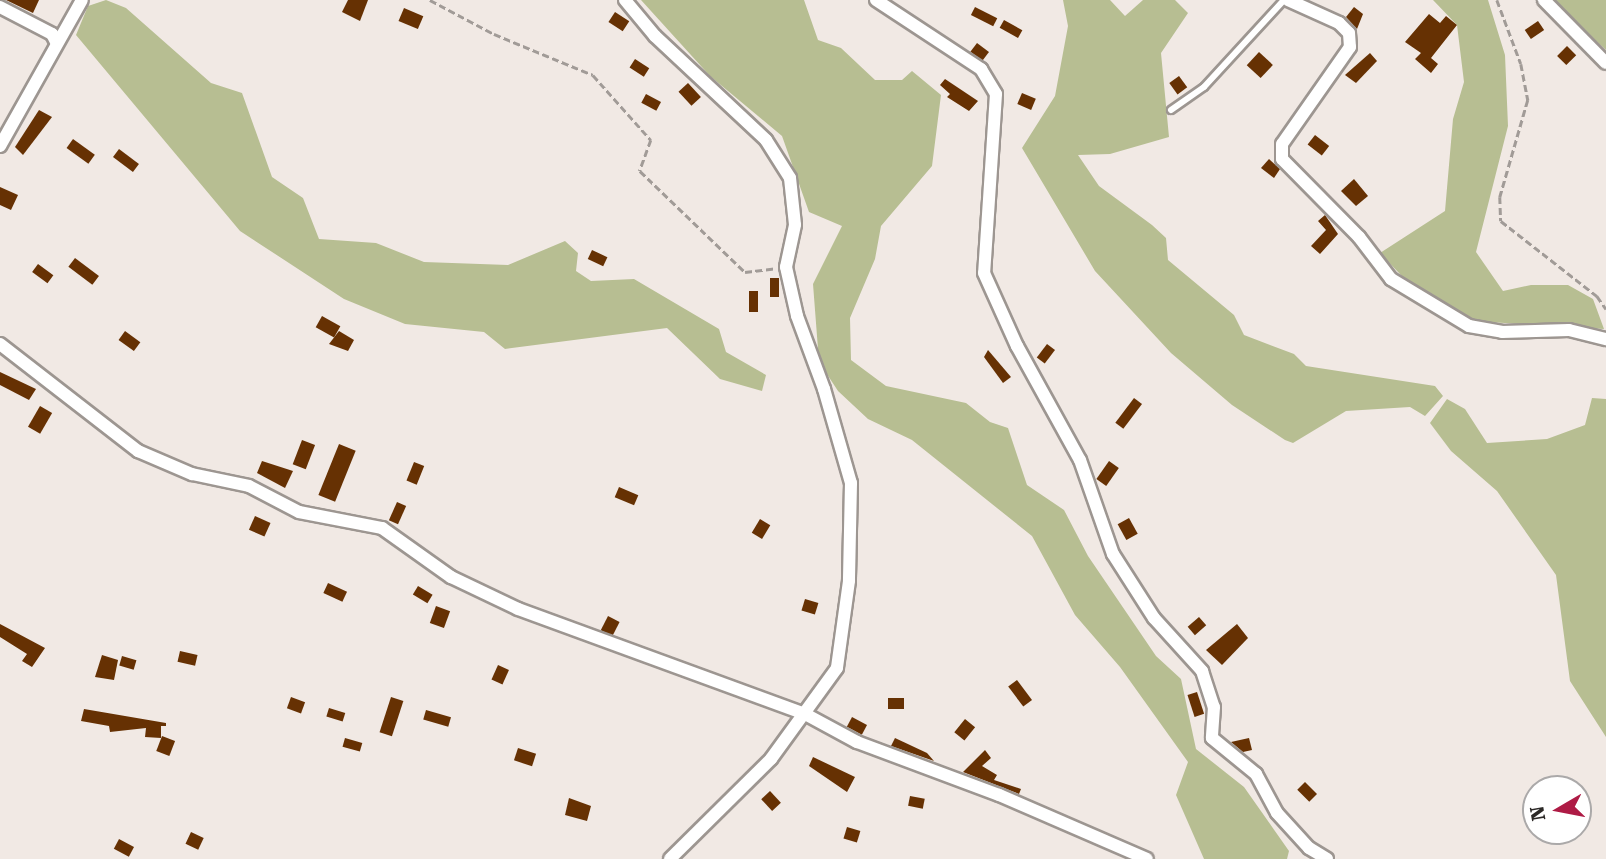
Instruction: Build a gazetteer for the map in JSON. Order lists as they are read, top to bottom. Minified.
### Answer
{"north":"left"}
